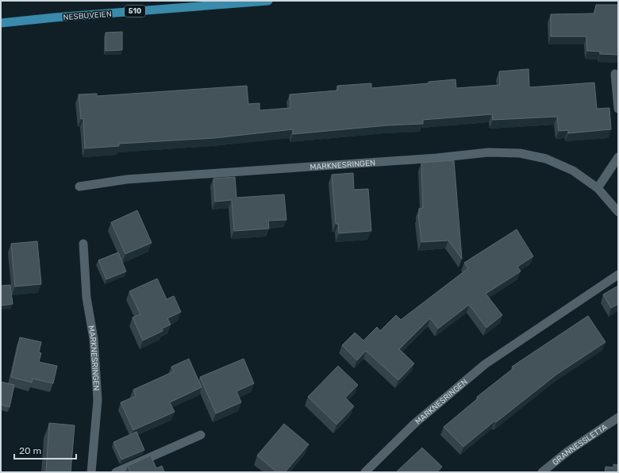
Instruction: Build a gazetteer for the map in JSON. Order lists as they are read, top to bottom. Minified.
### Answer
{"streets":{"main road":["510","NESBUVEIEN"],"street":["MARKNESRINGEN","GRANNESSLETTA"]},"scale_bar":"20 m"}
